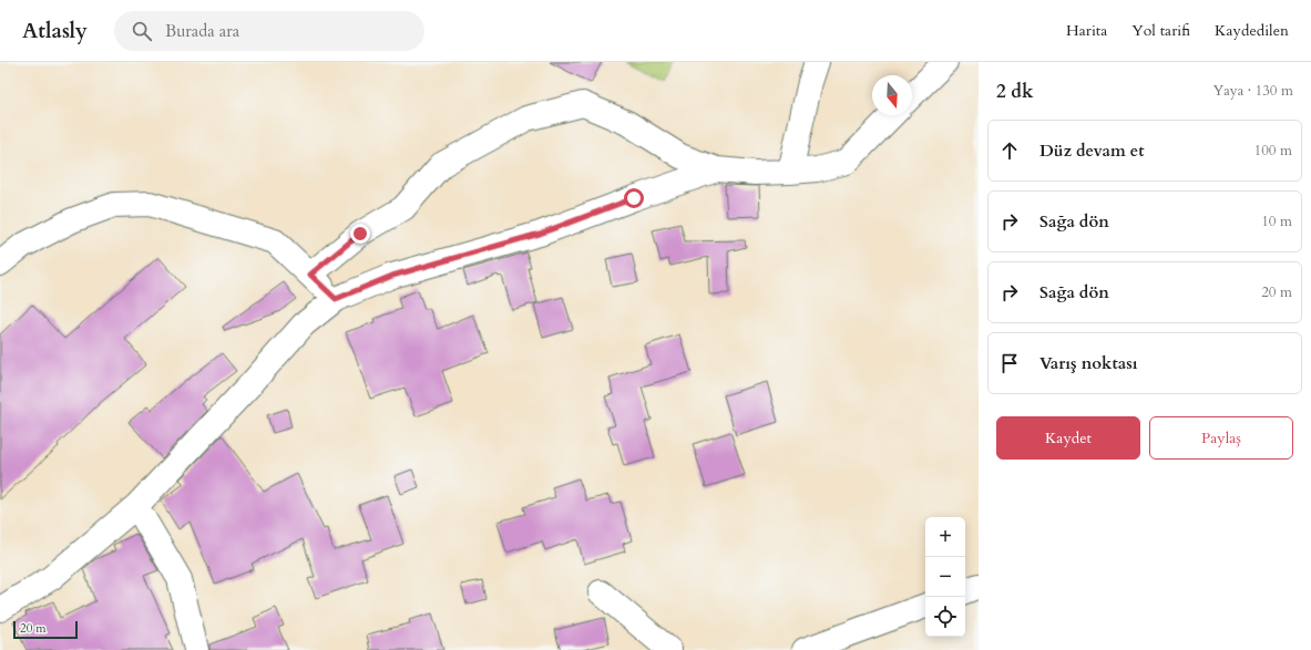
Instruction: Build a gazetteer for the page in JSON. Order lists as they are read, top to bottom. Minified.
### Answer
{"scale_bar":"20 m","north":"bottom","page":{"header":"Atlasly","search":"Burada ara","nav":["Harita","Yol tarifi","Kaydedilen"],"heading":["2 dk","Yaya · 130 m"],"list":[["Düz devam et","100 m"],["Sağa dön","10 m"],["Sağa dön","20 m"],"Varış noktası"],"buttons":["Kaydet","Paylaş"],"map_buttons":["+","−"],"scale":"20 m"}}
